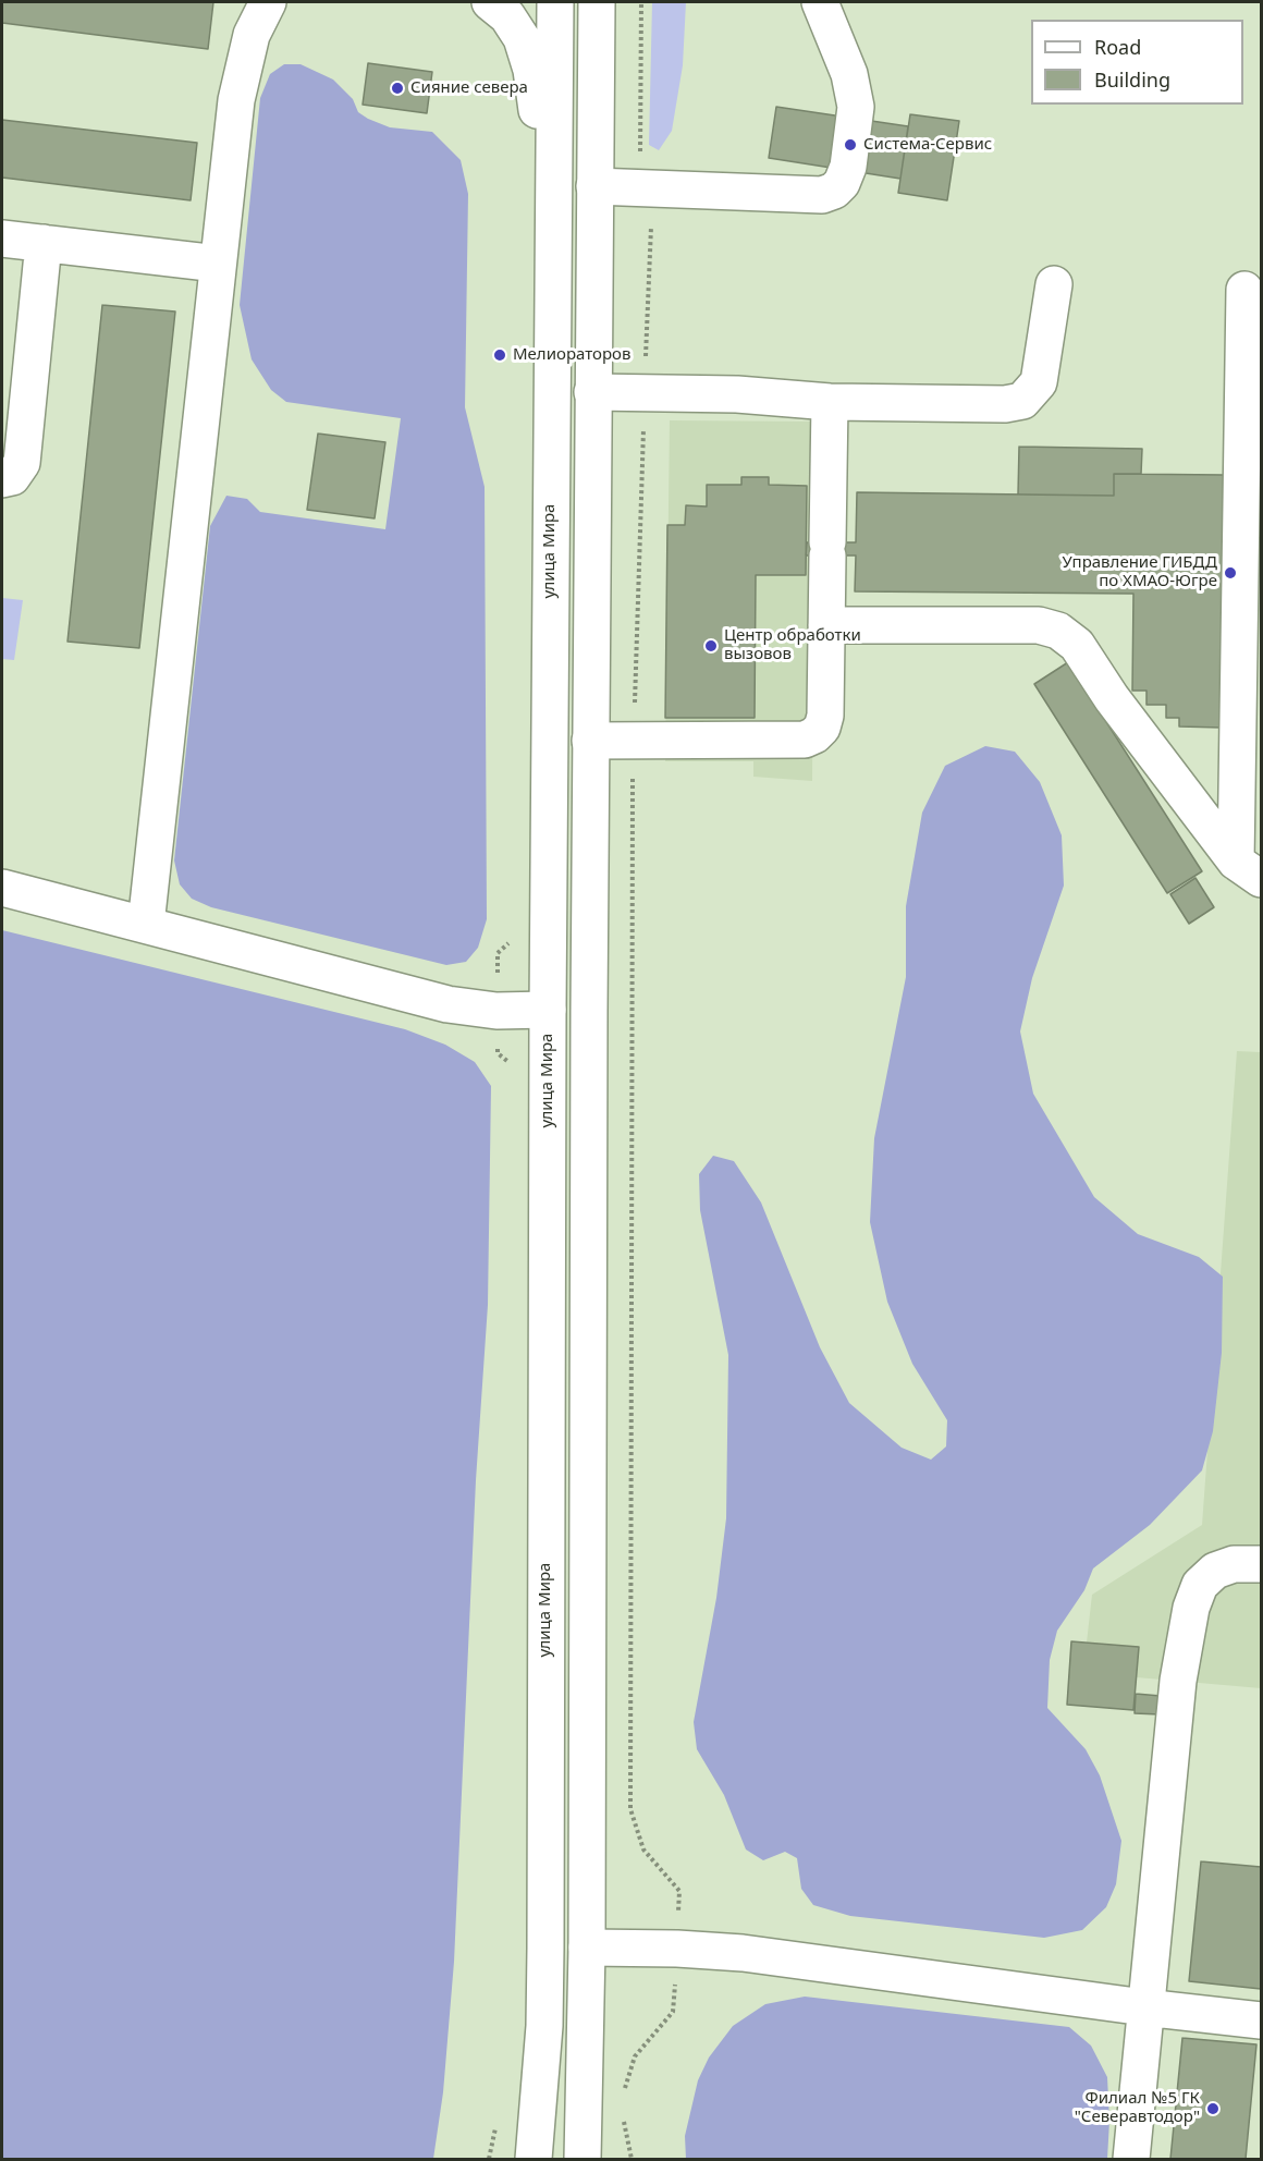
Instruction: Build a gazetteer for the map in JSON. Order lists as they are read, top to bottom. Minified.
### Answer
{"streets":{"main road":["улица Мира"]},"places":["Сияние севера","Система-Cервис","Мелиораторов","Управление ГИБДД по ХМАО-Югре","Центр обработки вызовов","Филиал №5 ГК \"Северавтодор\""],"legend":["Road","Building"]}
